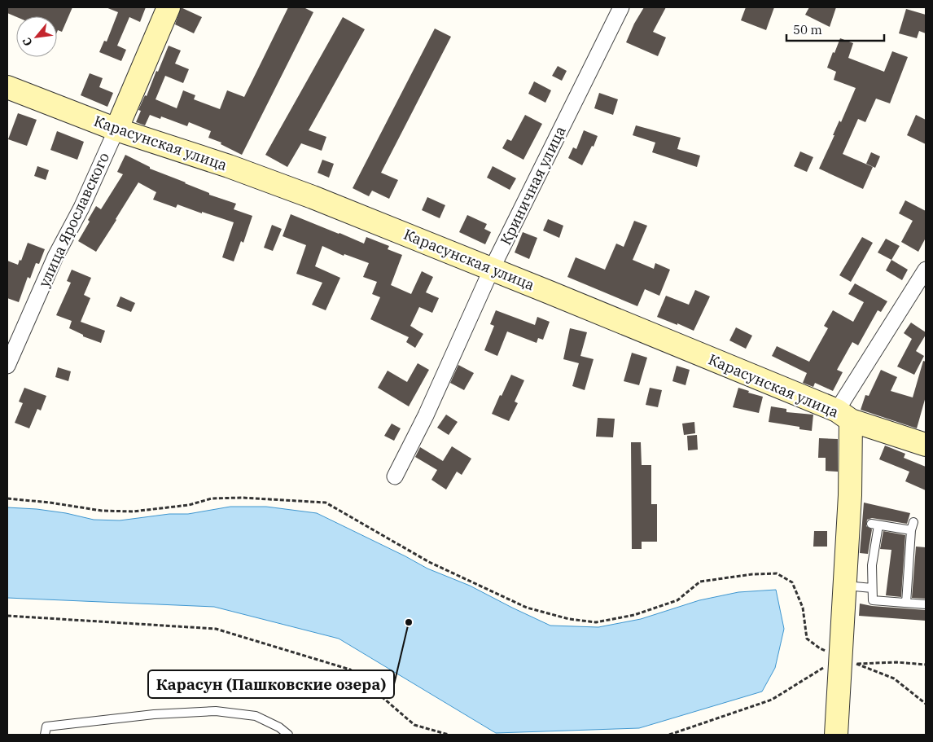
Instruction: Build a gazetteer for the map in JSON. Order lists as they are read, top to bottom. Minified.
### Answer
{"streets":{"street":["Карасунская улица","Криничная улица","улица Ярославского"]},"crossings":[["Карасунская улица","Криничная улица"],["Карасунская улица","улица Ярославского"]],"places":["Карасун (Пашковские озера)"],"scale_bar":"50 m","north":"bottom left"}
